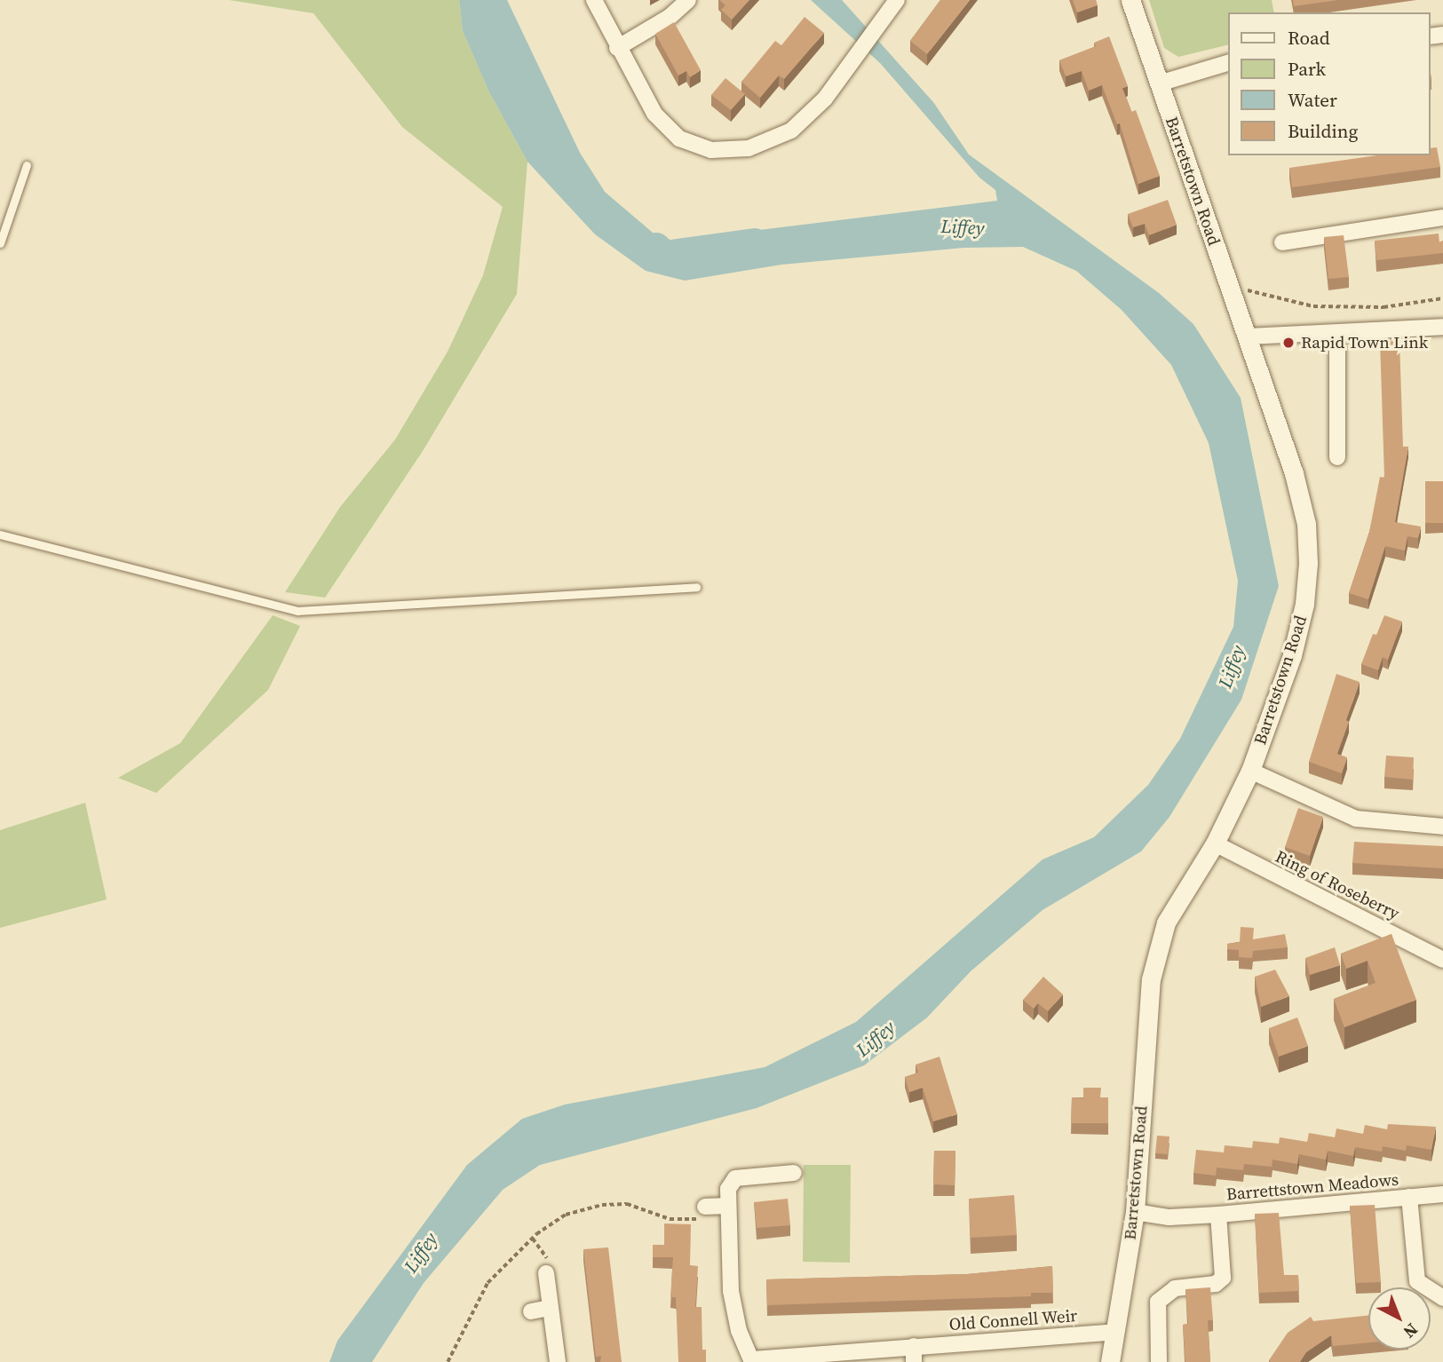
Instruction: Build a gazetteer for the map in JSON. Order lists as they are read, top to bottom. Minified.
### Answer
{"streets":{"street":["Barretstown Road","Ring of Roseberry","Barrettstown Meadows","Old Connell Weir"]},"crossings":[["Barretstown Road","Ring of Roseberry"],["Barretstown Road","Barrettstown Meadows"],["Barretstown Road","Old Connell Weir"]],"water":["Liffey"],"places":["Rapid Town Link"],"legend":["Road","Park","Water","Building"],"north":"bottom right"}
